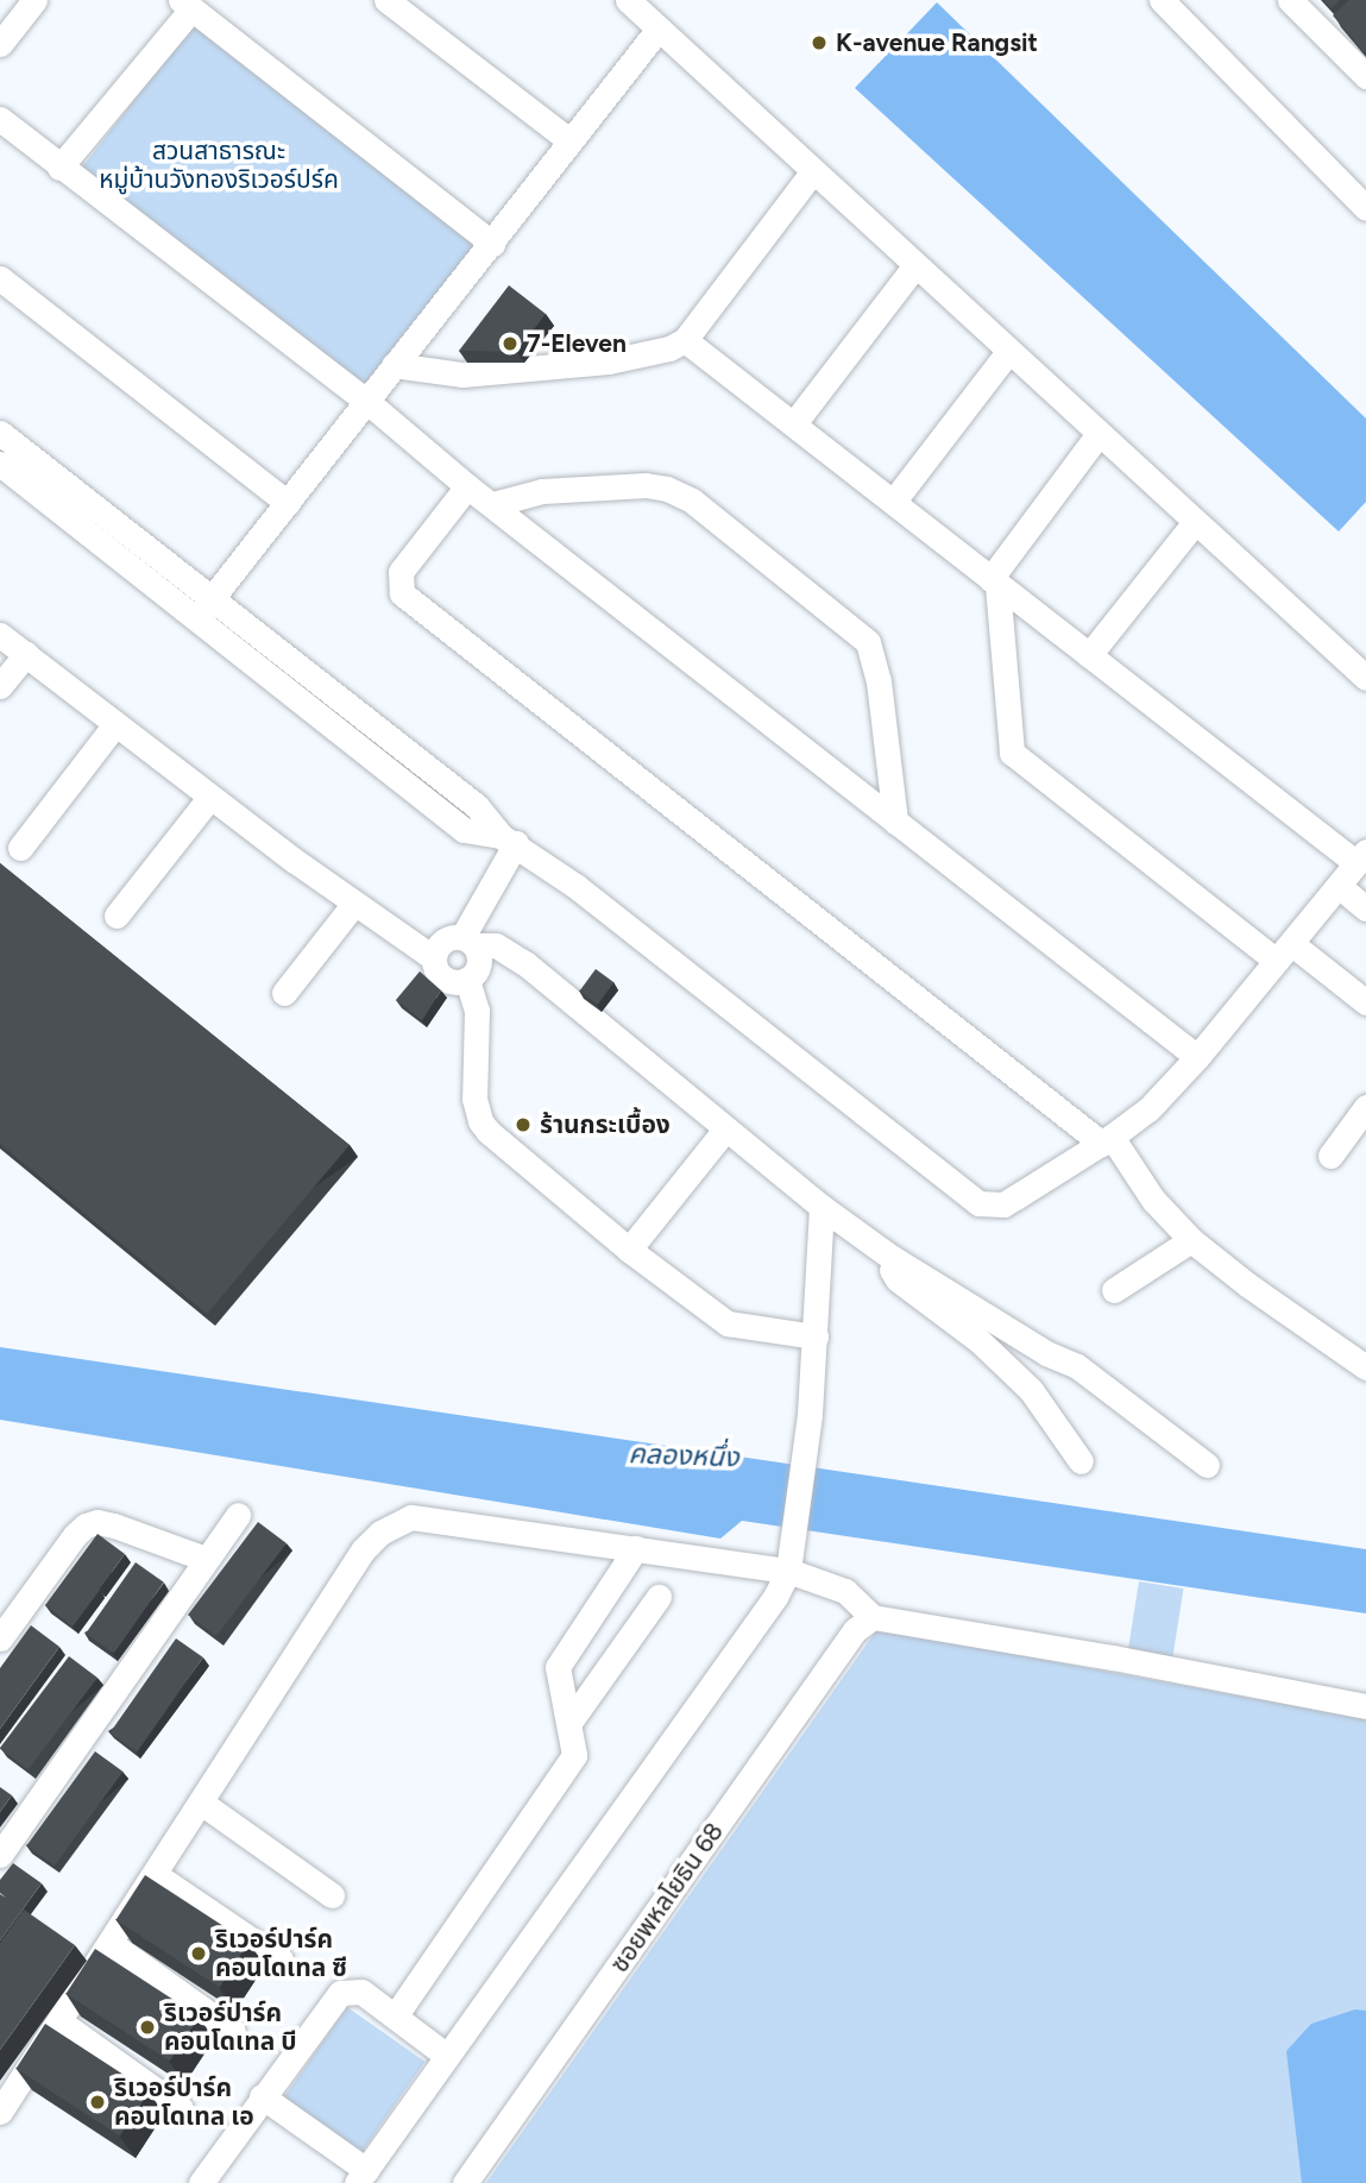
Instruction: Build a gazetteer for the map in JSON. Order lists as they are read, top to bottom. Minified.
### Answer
{"streets":{"street":["ซอยพหลโยธิน 68"]},"water":["คลองหนึ่ง"],"parks":["สวนสาธารณะ หมู่บ้านวังทองริเวอร์ปร์ค"],"places":["K-avenue Rangsit","7-Eleven","ร้านกระเบื้อง","ริเวอร์ปาร์ค คอนโดเทล ซี","ริเวอร์ปาร์ค คอนโดเทล บี","ริเวอร์ปาร์ค คอนโดเทล เอ"]}
